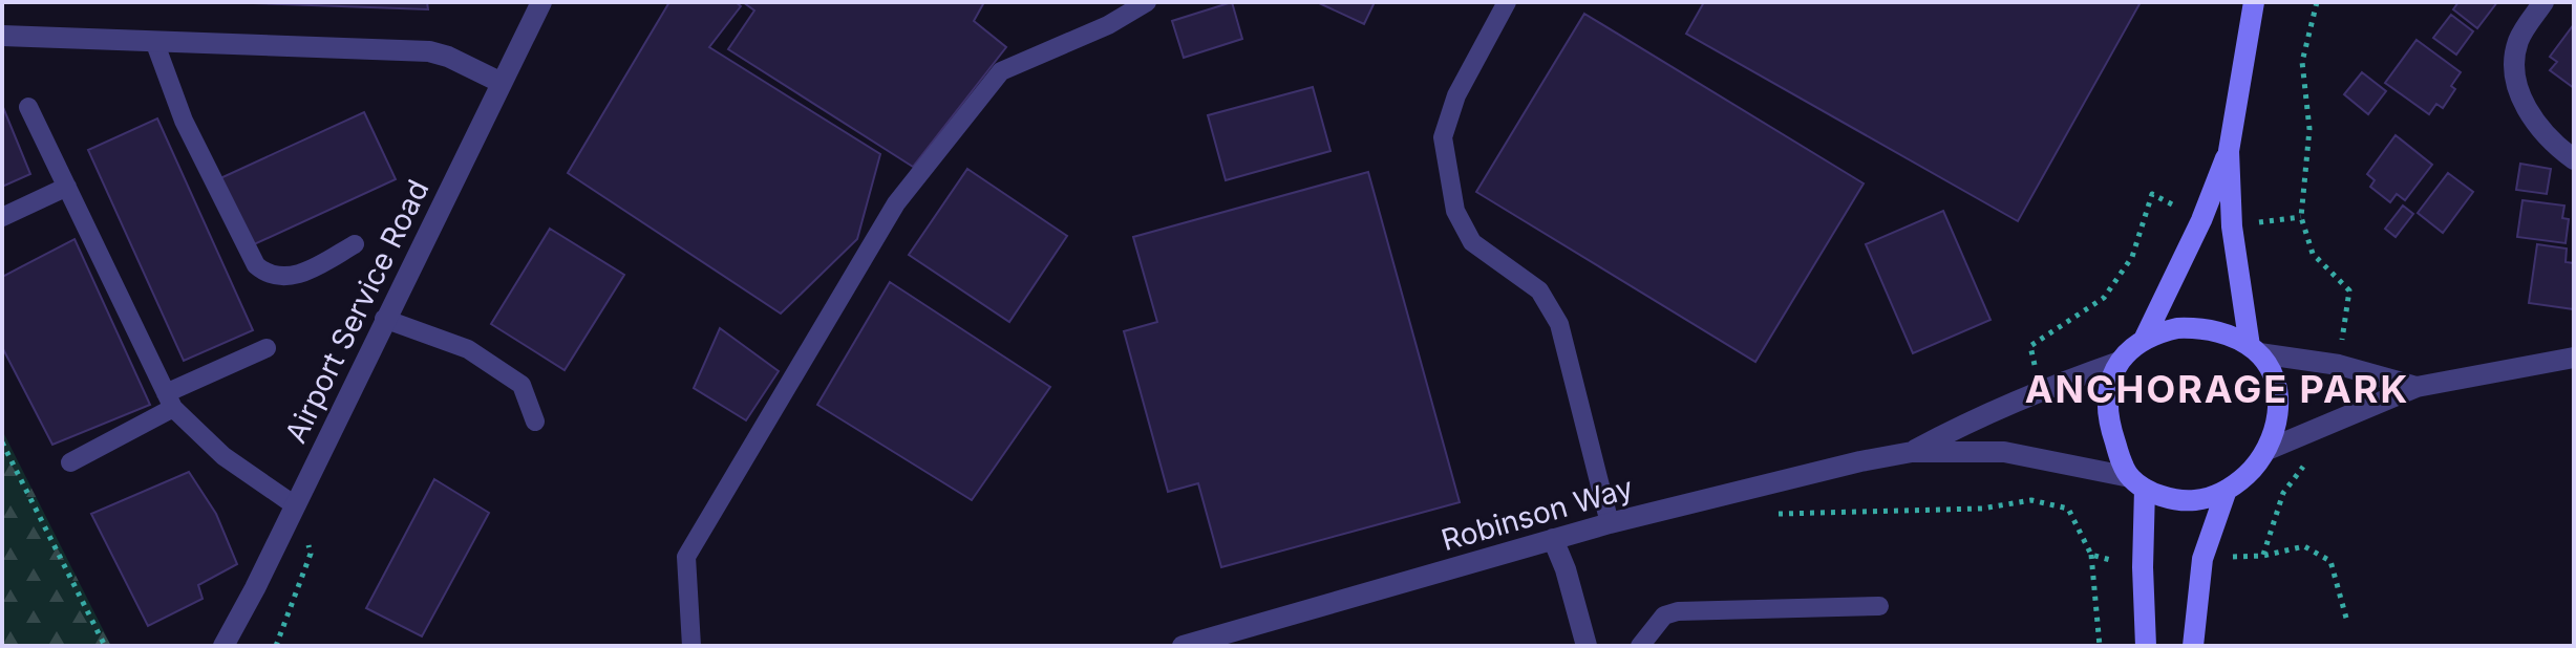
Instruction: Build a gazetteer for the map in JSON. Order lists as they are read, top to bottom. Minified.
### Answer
{"streets":{"street":["Airport Service Road","Robinson Way"]},"districts":["ANCHORAGE PARK"]}
